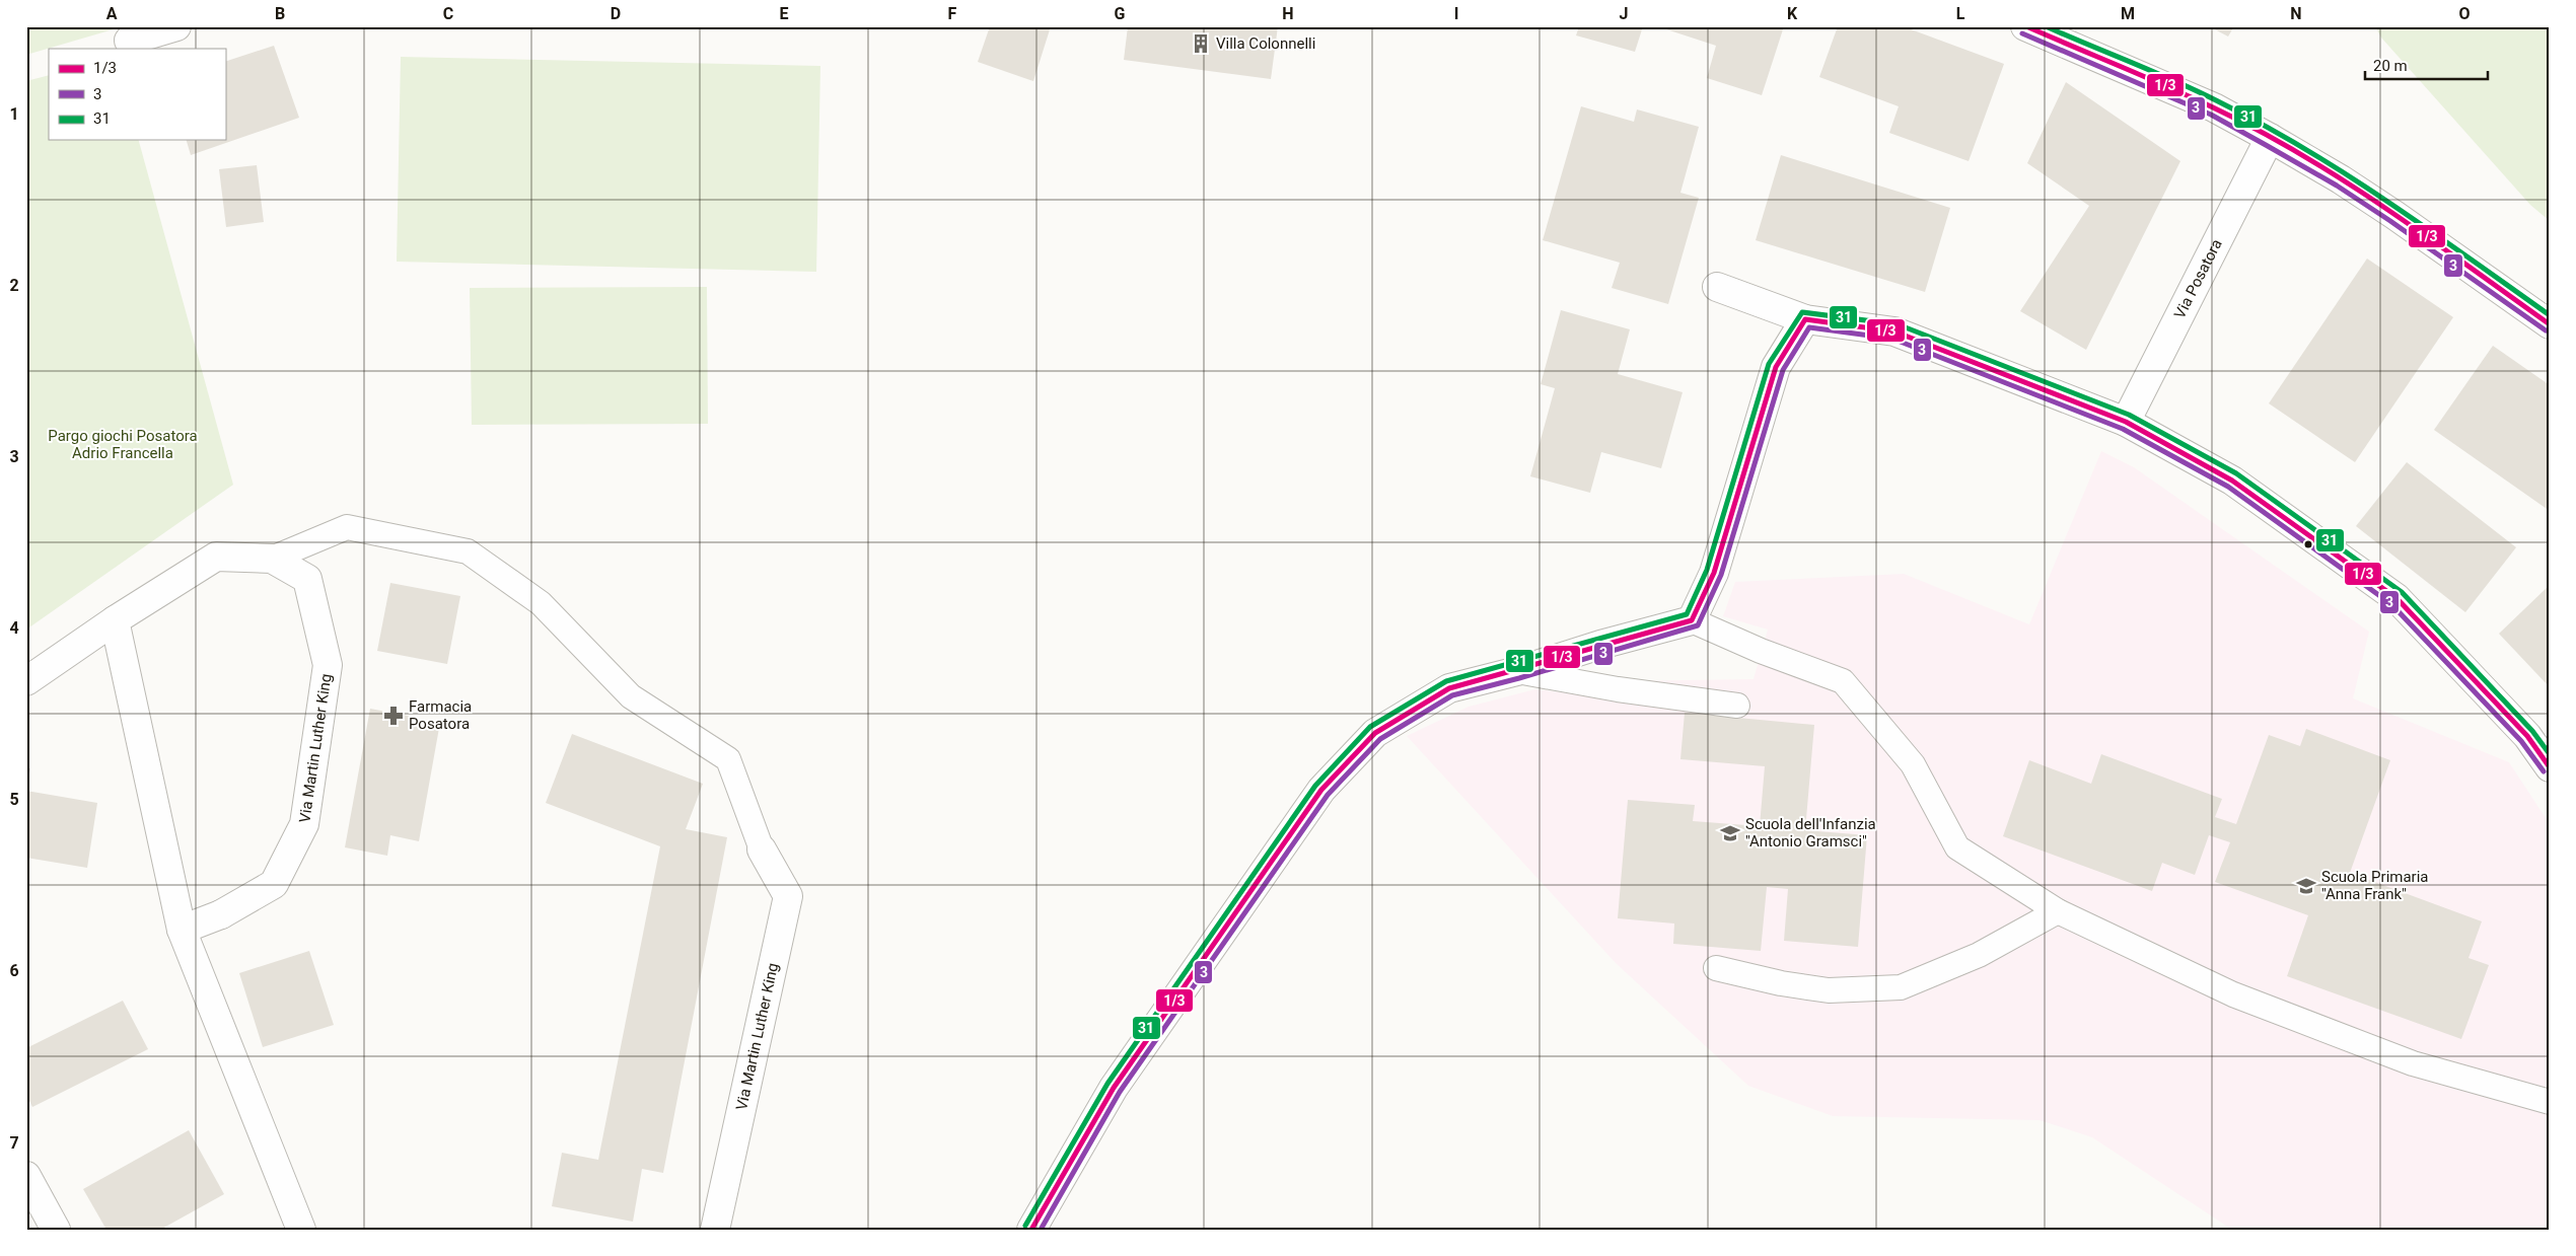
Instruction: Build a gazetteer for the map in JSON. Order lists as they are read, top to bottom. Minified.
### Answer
{"streets":{"street":["Via Posatora","Via Martin Luther King"]},"parks":["Pargo giochi Posatora Adrio Francella"],"places":{"building":["Villa Colonnelli"],"pharmacy":["Farmacia Posatora"],"school or university":["Scuola dell'Infanzia \"Antonio Gramsci\"","Scuola Primaria \"Anna Frank\""]},"lines":["transit line 1/3","transit line 31","transit line 3"],"legend":["1/3","3","31"],"scale_bar":"20 m","grid":{"columns":["A","B","C","D","E","F","G","H","I","J","K","L","M","N","O"],"rows":["1","2","3","4","5","6","7"]}}
